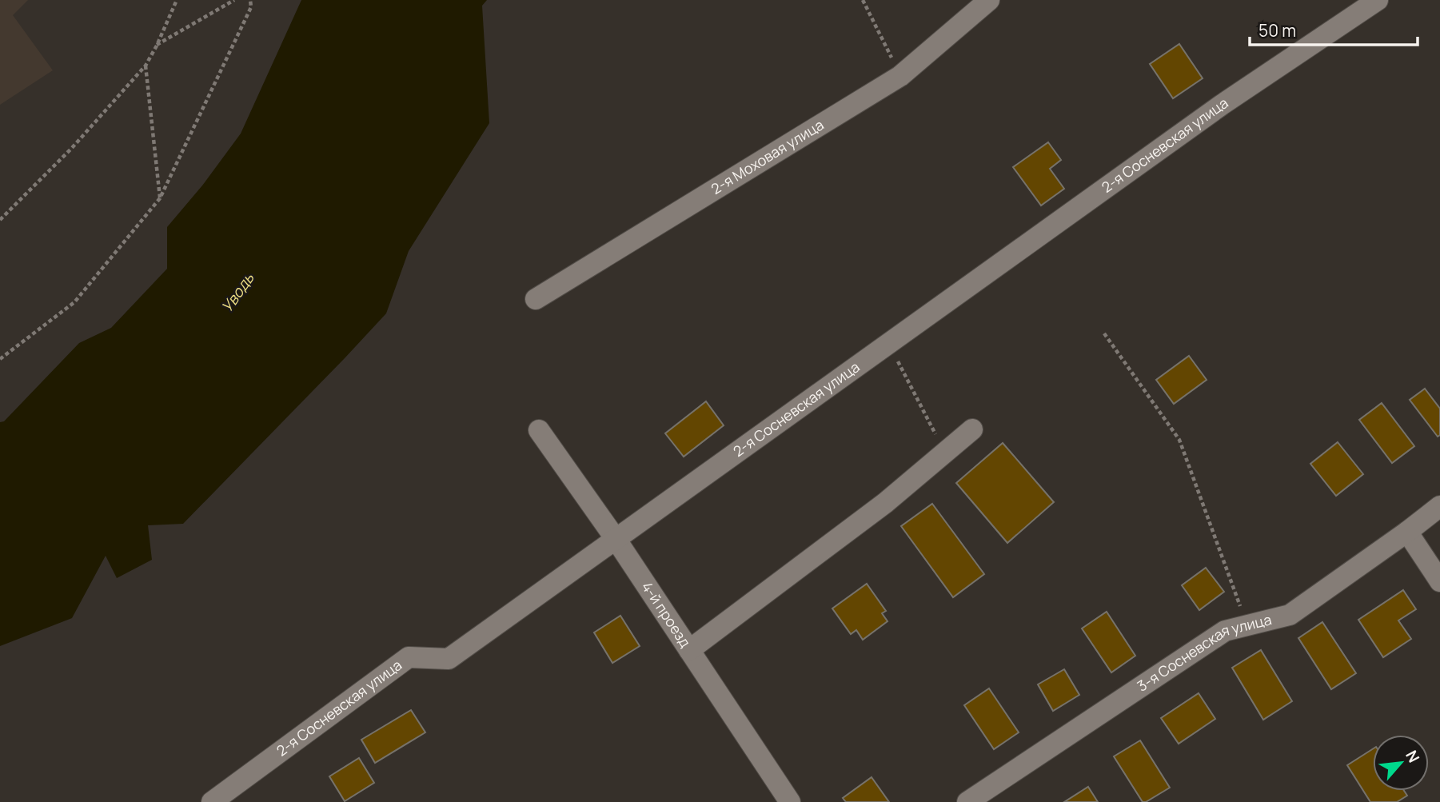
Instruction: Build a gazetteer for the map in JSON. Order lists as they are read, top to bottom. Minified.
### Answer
{"streets":{"street":["2-я Сосневская улица","2-я Моховая улица","4-й проезд","3-я Сосневская улица"]},"crossings":[["2-я Сосневская улица","4-й проезд"]],"water":["Уводь"],"scale_bar":"50 m","north":"top right"}
